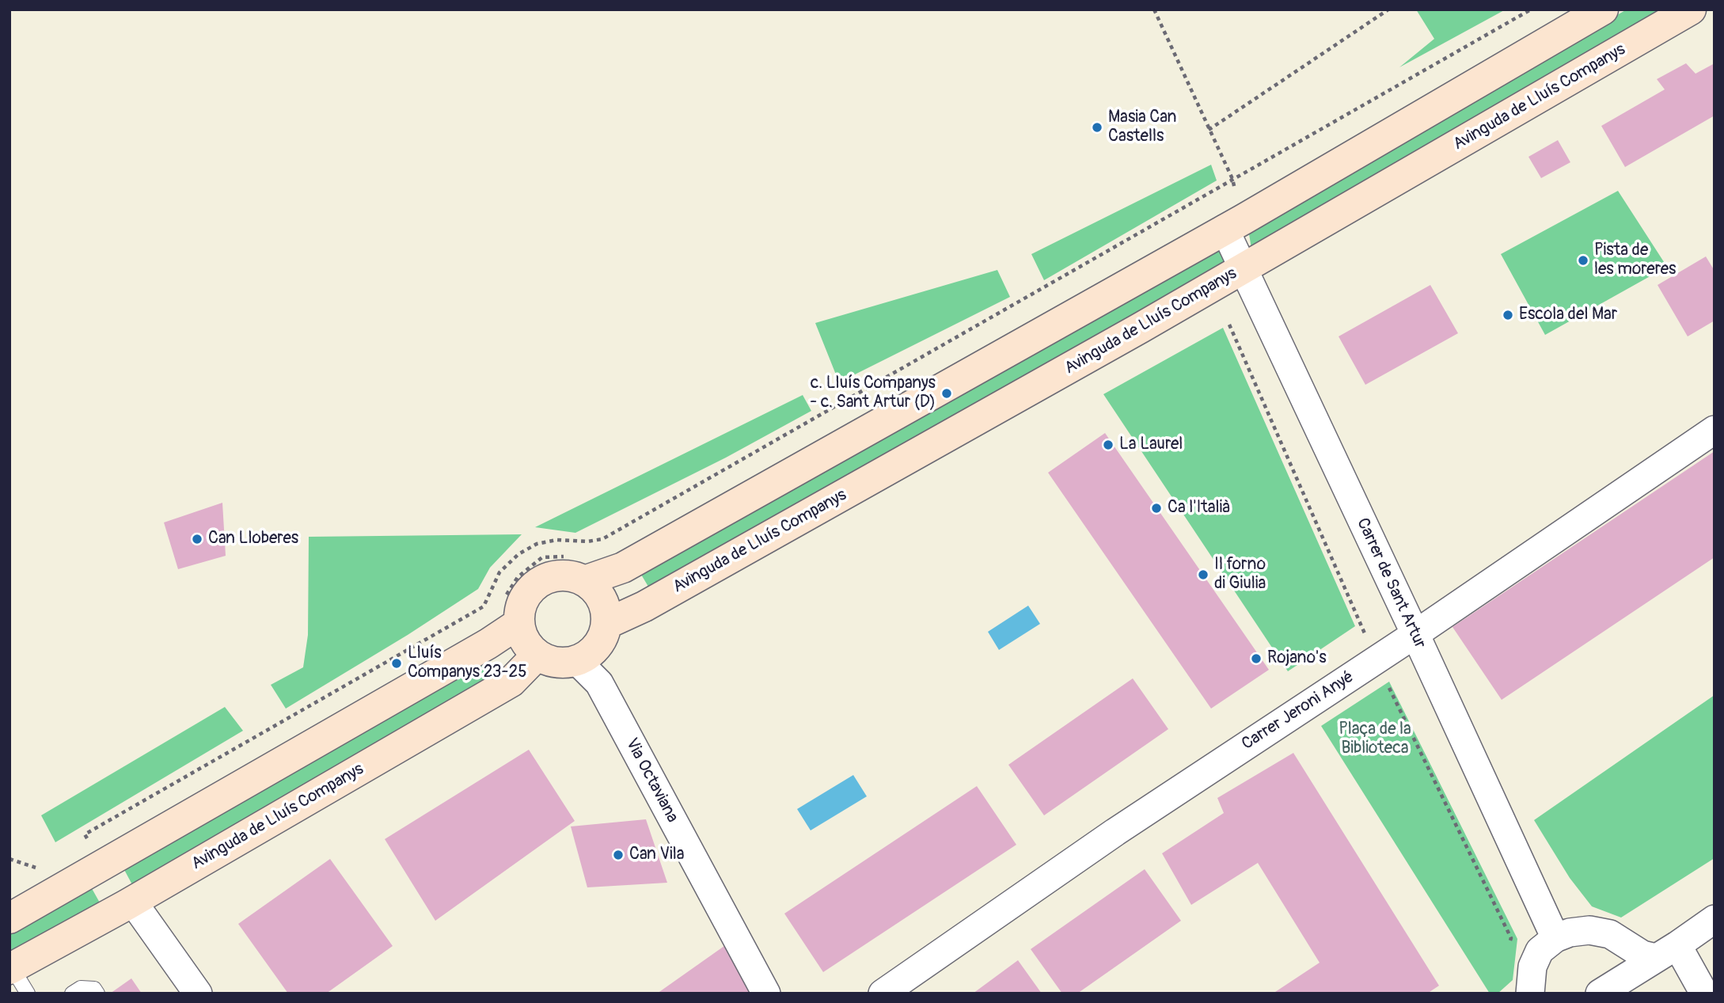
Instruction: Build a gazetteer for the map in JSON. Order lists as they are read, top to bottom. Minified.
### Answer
{"streets":{"street":["Avinguda de Lluís Companys","Carrer de Sant Artur","Carrer Jeroni Anyé","Via Octaviana"]},"crossings":[["Avinguda de Lluís Companys","Carrer de Sant Artur"],["Avinguda de Lluís Companys","Via Octaviana"],["Carrer de Sant Artur","Carrer Jeroni Anyé"]],"parks":["Plaça de la Biblioteca"],"places":["Masia Can Castells","Pista de les moreres","Escola del Mar","c. Lluís Companys - c. Sant Artur (D)","La Laurel","Ca l'Italià","Can Lloberes","Il forno di Giulia","Rojano's","Lluís Companys 23-25","Can Vila"]}
